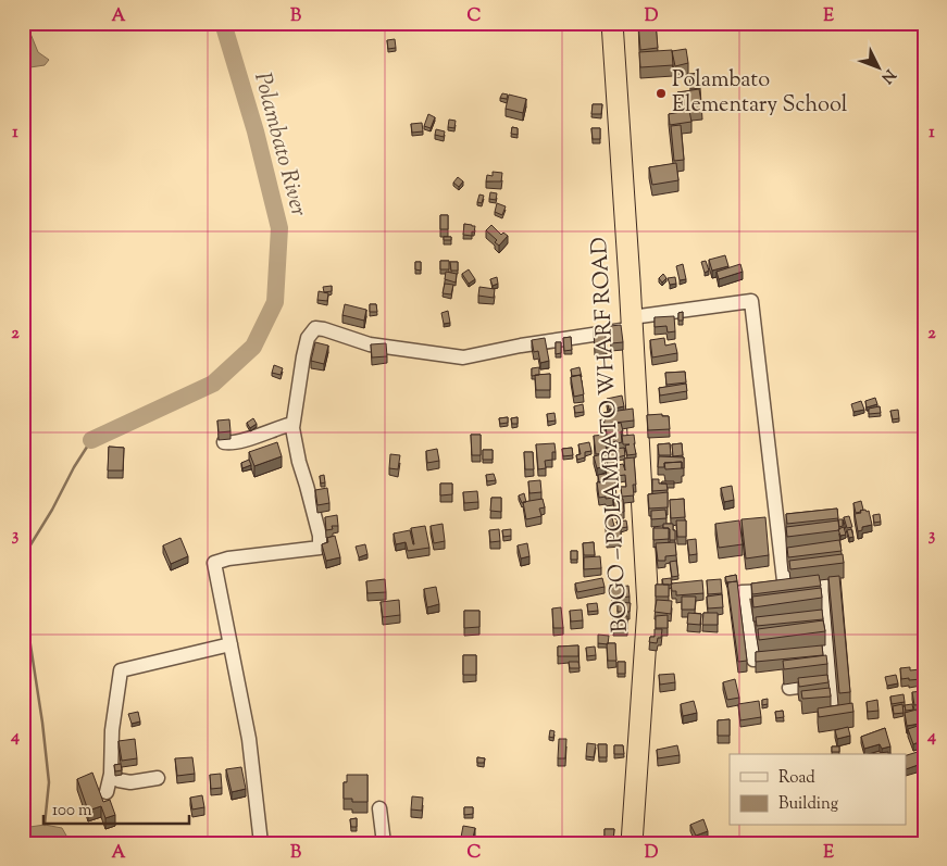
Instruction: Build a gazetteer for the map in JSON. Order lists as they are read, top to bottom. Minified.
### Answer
{"streets":{"highway":["BOGO – POLAMBATO WHARF ROAD"]},"water":["Polambato River"],"places":["Polambato Elementary School"],"legend":["Road","Building"],"scale_bar":"100 m","north":"bottom right","grid":{"columns":["A","B","C","D","E"],"rows":["1","2","3","4"]}}
